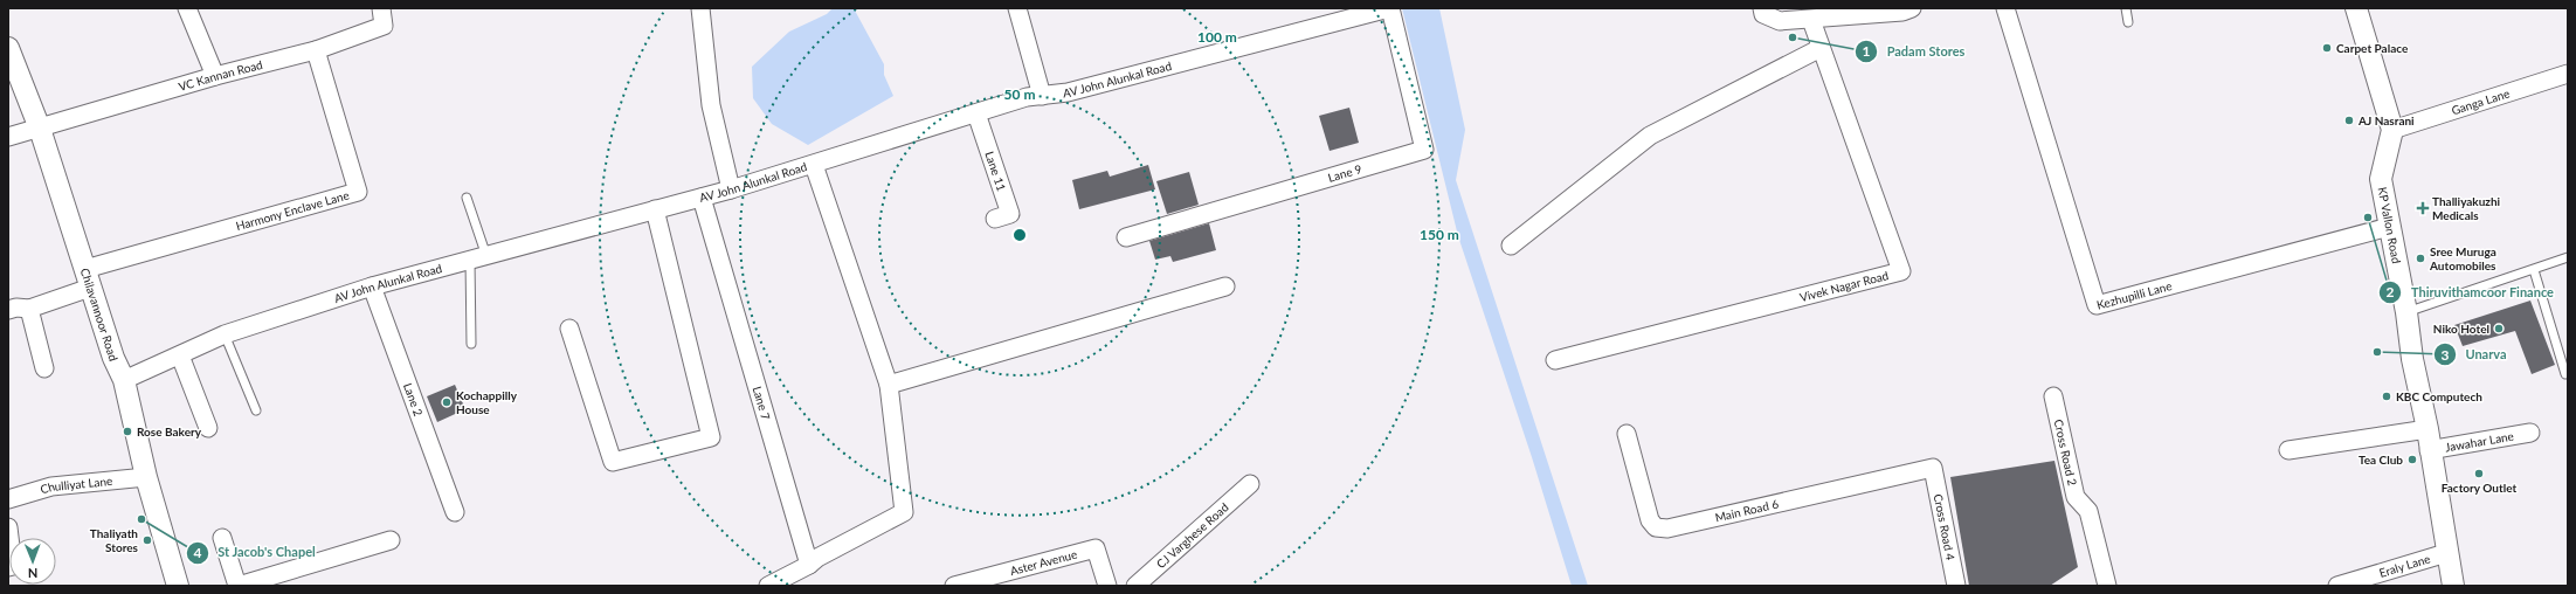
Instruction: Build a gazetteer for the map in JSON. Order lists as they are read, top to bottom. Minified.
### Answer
{"streets":{"street":["VC Kannan Road","AV John Alunkal Road","Ganga Lane","Lane 11","Lane 9","Harmony Enclave Lane","KP Vallon Road","Vivek Nagar Road","Kezhupilli Lane","Chilavannoor Road","Lane 2","Lane 7","Jawahar Lane","Cross Road 2","Chulliyat Lane","Main Road 6","Cross Road 4","CJ Varghese Road","Aster Avenue","Eraly Lane"]},"crossings":[["VC Kannan Road","Harmony Enclave Lane"],["VC Kannan Road","Chilavannoor Road"],["AV John Alunkal Road","Lane 11"],["AV John Alunkal Road","Lane 9"],["AV John Alunkal Road","Chilavannoor Road"],["AV John Alunkal Road","Lane 2"],["AV John Alunkal Road","Lane 7"],["Ganga Lane","KP Vallon Road"],["Harmony Enclave Lane","Chilavannoor Road"],["KP Vallon Road","Kezhupilli Lane"],["KP Vallon Road","Jawahar Lane"],["KP Vallon Road","Eraly Lane"],["Chilavannoor Road","Chulliyat Lane"],["Main Road 6","Cross Road 4"]],"places":{"other":["Padam Stores","Carpet Palace","AJ Nasrani","Thiruvithamcoor Finance","Sree Muruga Automobiles","Niko Hotel","Unarva","KBC Computech","Kochappilly House","Rose Bakery","Tea Club","Factory Outlet","St Jacob's Chapel","Thaliyath Stores"],"health":["Thalliyakuzhi Medicals"]},"north":"bottom","rings":["100 m","50 m","150 m"]}
